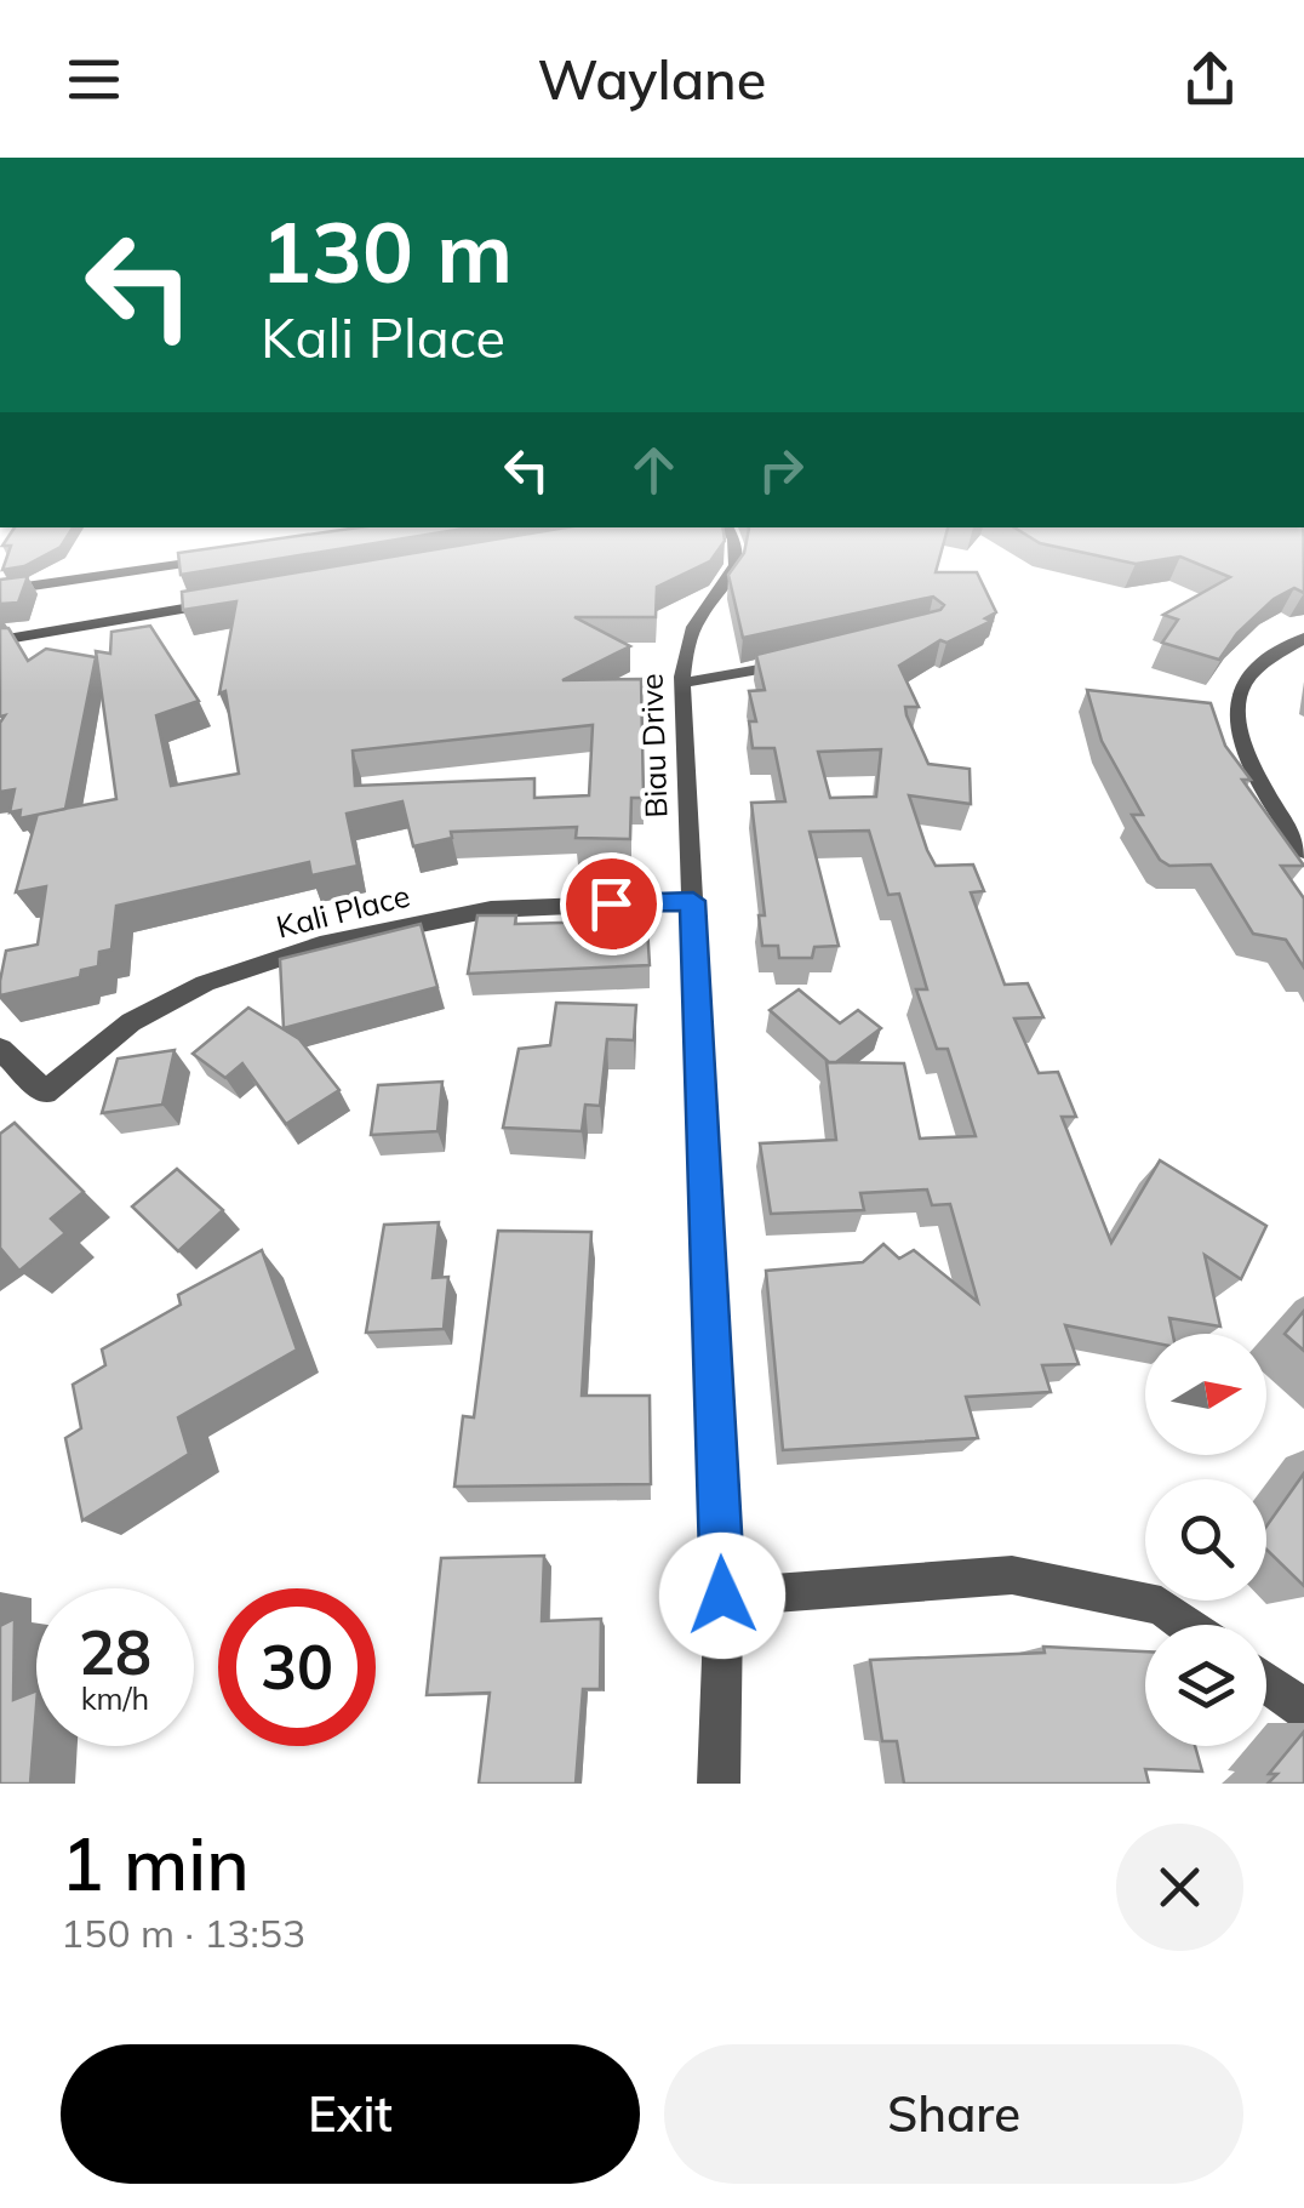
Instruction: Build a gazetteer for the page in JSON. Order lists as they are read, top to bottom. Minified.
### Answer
{"streets":{"street":["Biau Drive","Kali Place"]},"crossings":[["Biau Drive","Kali Place"]],"north":"right","page":{"header":"Waylane","turn":["130 m","Kali Place"],"speed":"28 km/h","limit":"30","heading":["1 min","150 m · 13:53"],"buttons":["Exit","Share"]}}
